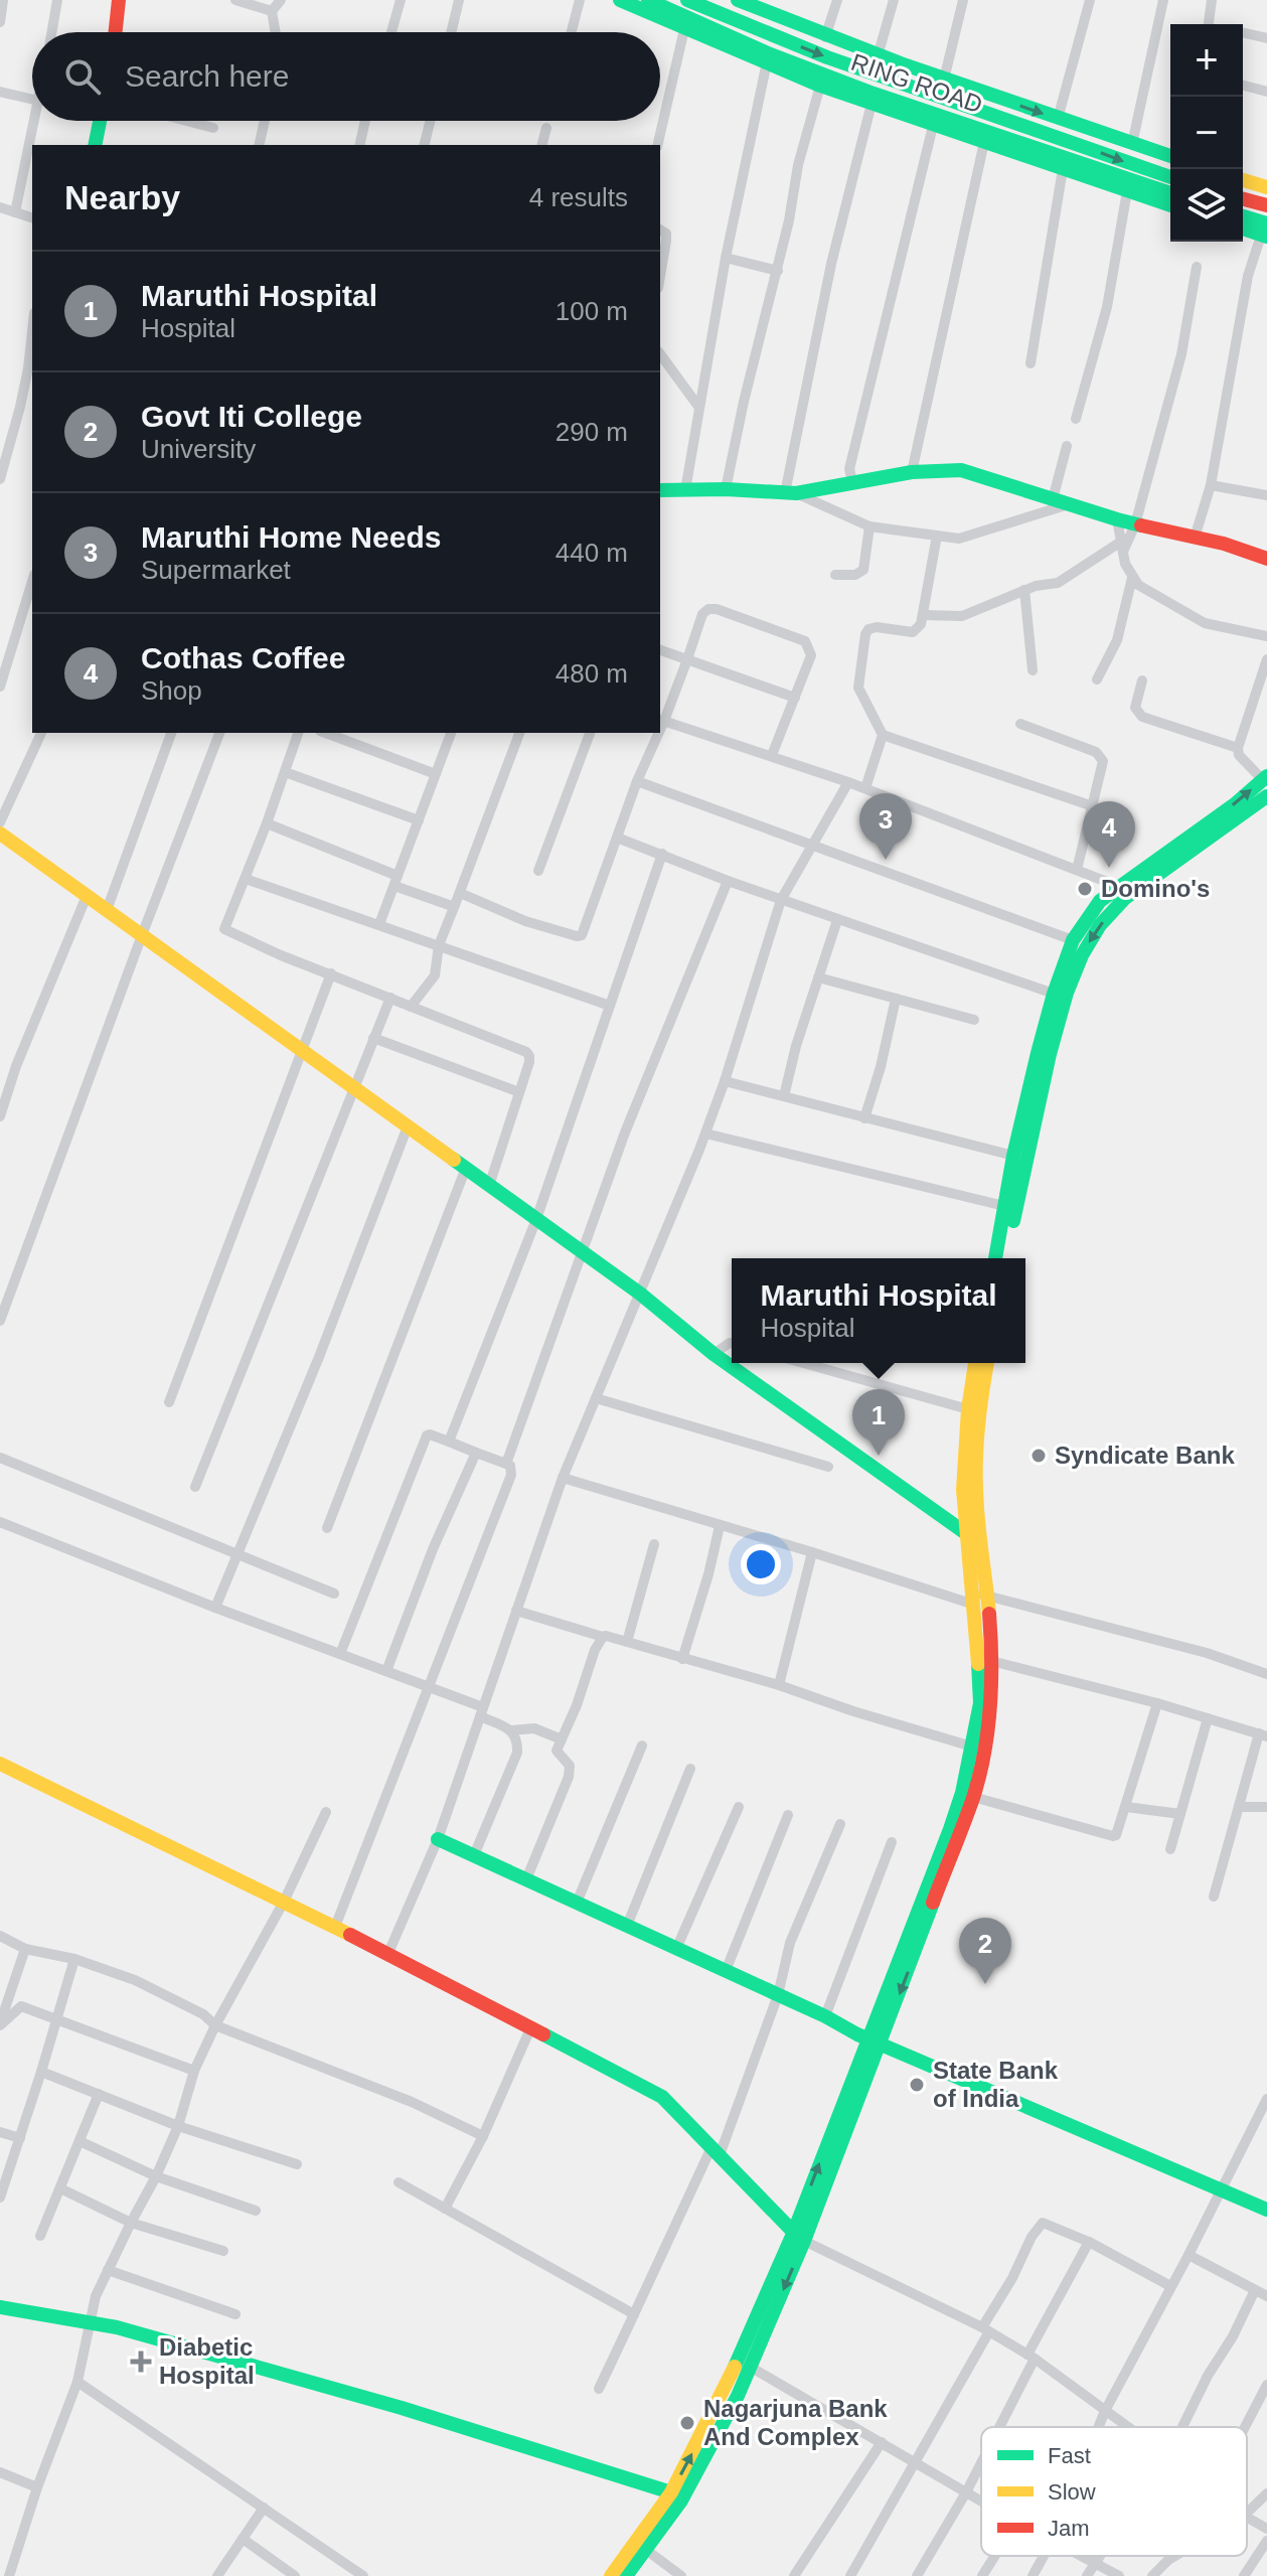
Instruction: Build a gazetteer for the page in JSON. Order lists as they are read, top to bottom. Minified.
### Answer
{"streets":{"main road":["RING ROAD"]},"places":{"other":["Domino's","Syndicate Bank","State Bank of India","Nagarjuna Bank And Complex"],"health":["Diabetic Hospital"]},"legend":["Fast","Slow","Jam"],"page":{"map_buttons":["+","−"],"search":"Search here","heading":["Nearby","4 results"],"list":[{"mark":"1","name":"Maruthi Hospital","note":"Hospital","value":"100 m"},{"mark":"2","name":"Govt Iti College","note":"University","value":"290 m"},{"mark":"3","name":"Maruthi Home Needs","note":"Supermarket","value":"440 m"},{"mark":"4","name":"Cothas Coffee","note":"Shop","value":"480 m"}],"pins":["3","4","1","2"],"popup":["Maruthi Hospital","Hospital"]}}
